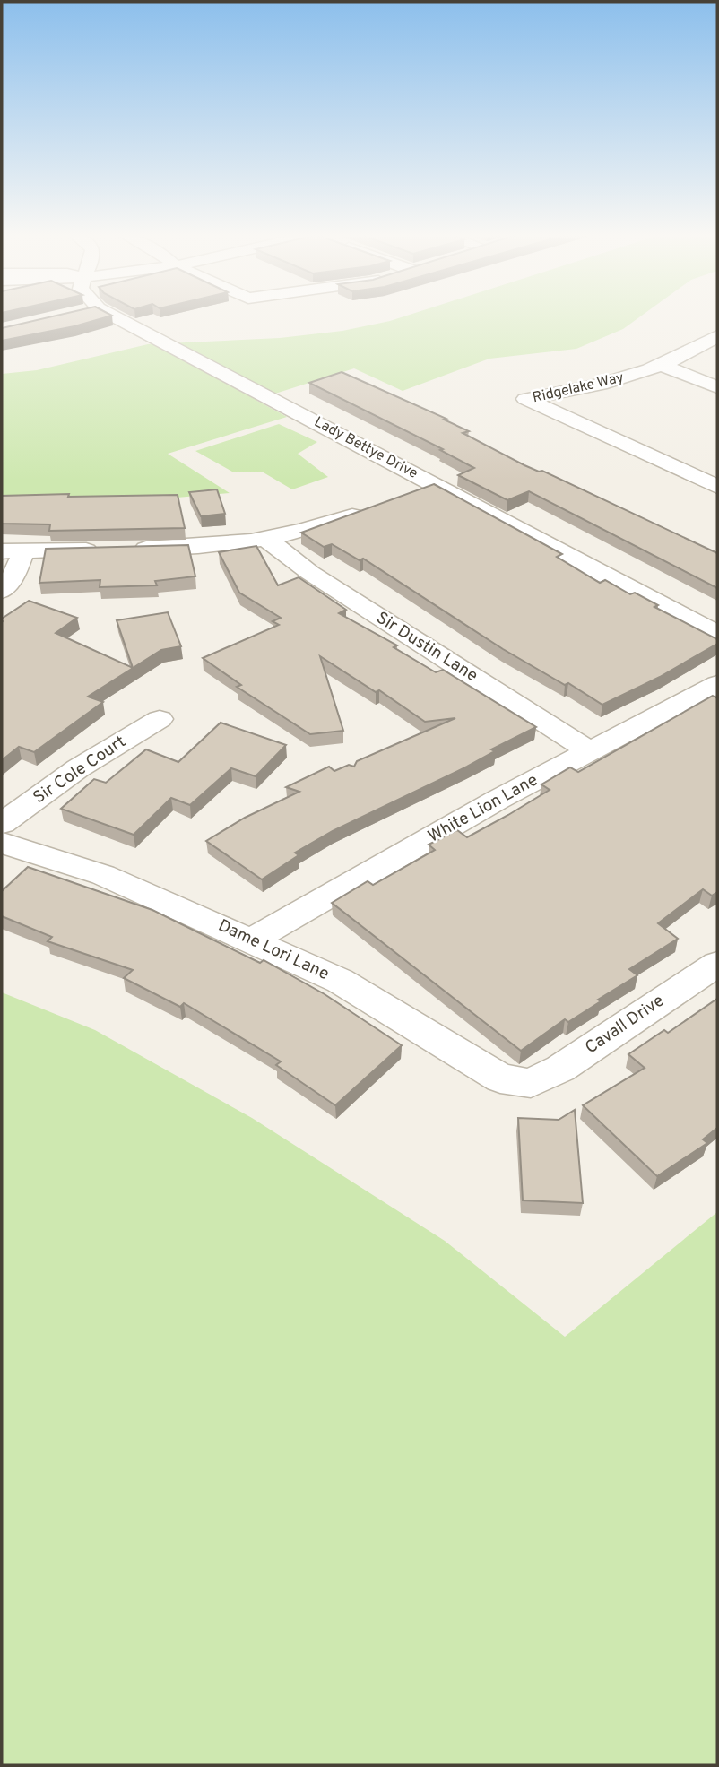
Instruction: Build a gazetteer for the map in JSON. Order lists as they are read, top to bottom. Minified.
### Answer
{"streets":{"street":["Ridgelake Way","Lady Bettye Drive","Sir Dustin Lane","Sir Cole Court","White Lion Lane","Dame Lori Lane","Cavall Drive"]},"crossings":[["Sir Dustin Lane","White Lion Lane"],["White Lion Lane","Dame Lori Lane"],["Dame Lori Lane","Cavall Drive"]]}
